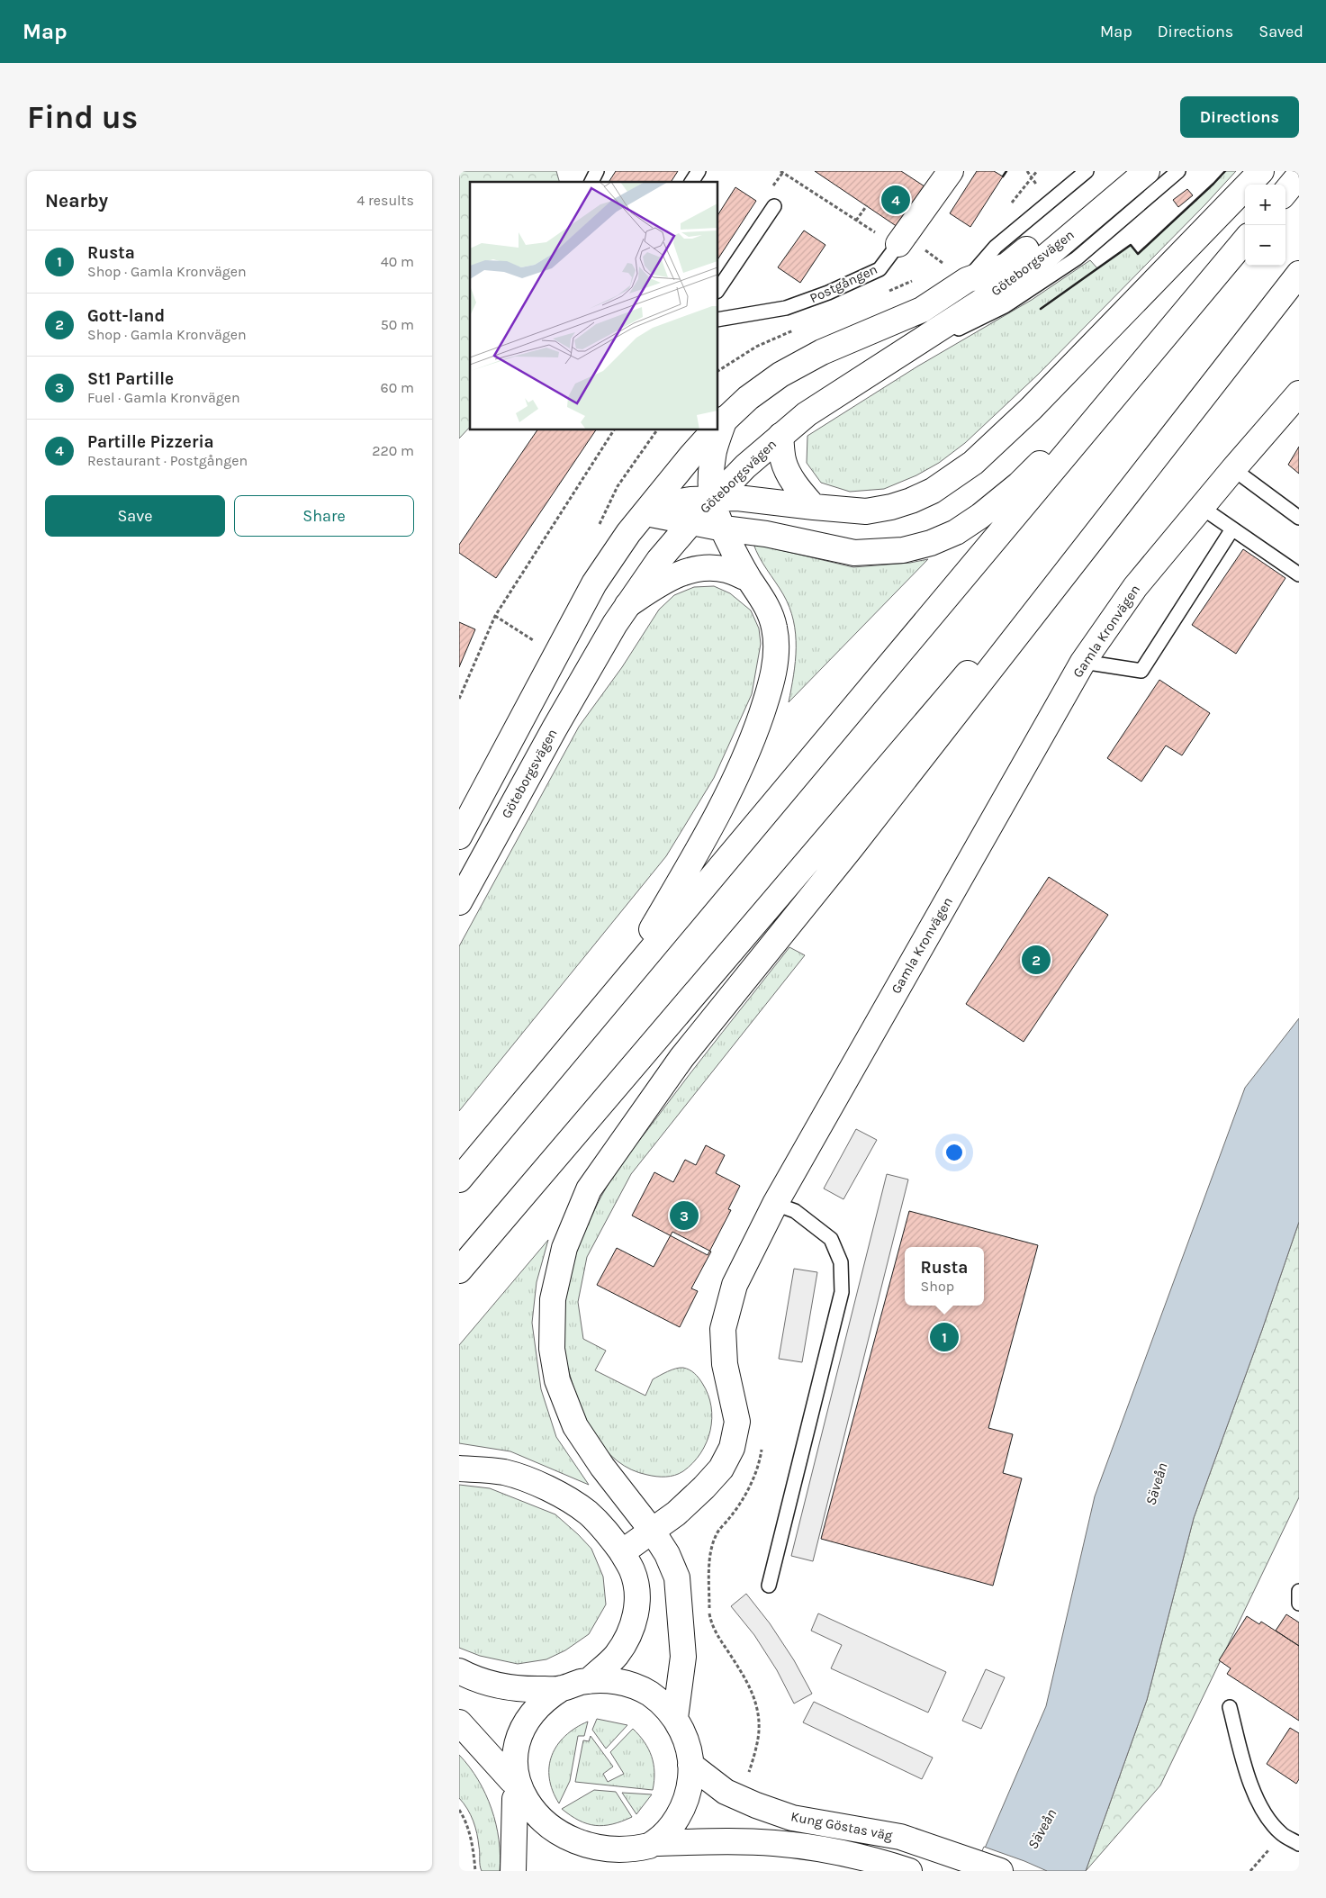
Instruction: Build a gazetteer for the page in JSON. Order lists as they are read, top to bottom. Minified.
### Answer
{"streets":{"main road":["Göteborgsvägen","Postgången","Gamla Kronvägen","Kung Göstas väg"]},"water":["Säveån"],"page":{"header":"Map","nav":["Map","Directions","Saved"],"buttons":["Directions",["Save","Share"]],"title":"Find us","heading":["Nearby","4 results"],"pins":["4","2","3","1"],"map_buttons":["+","−"],"list":[{"mark":"1","name":"Rusta","note":"Shop · Gamla Kronvägen","value":"40 m"},{"mark":"2","name":"Gott-land","note":"Shop · Gamla Kronvägen","value":"50 m"},{"mark":"3","name":"St1 Partille","note":"Fuel · Gamla Kronvägen","value":"60 m"},{"mark":"4","name":"Partille Pizzeria","note":"Restaurant · Postgången","value":"220 m"}],"popup":["Rusta","Shop"]}}
